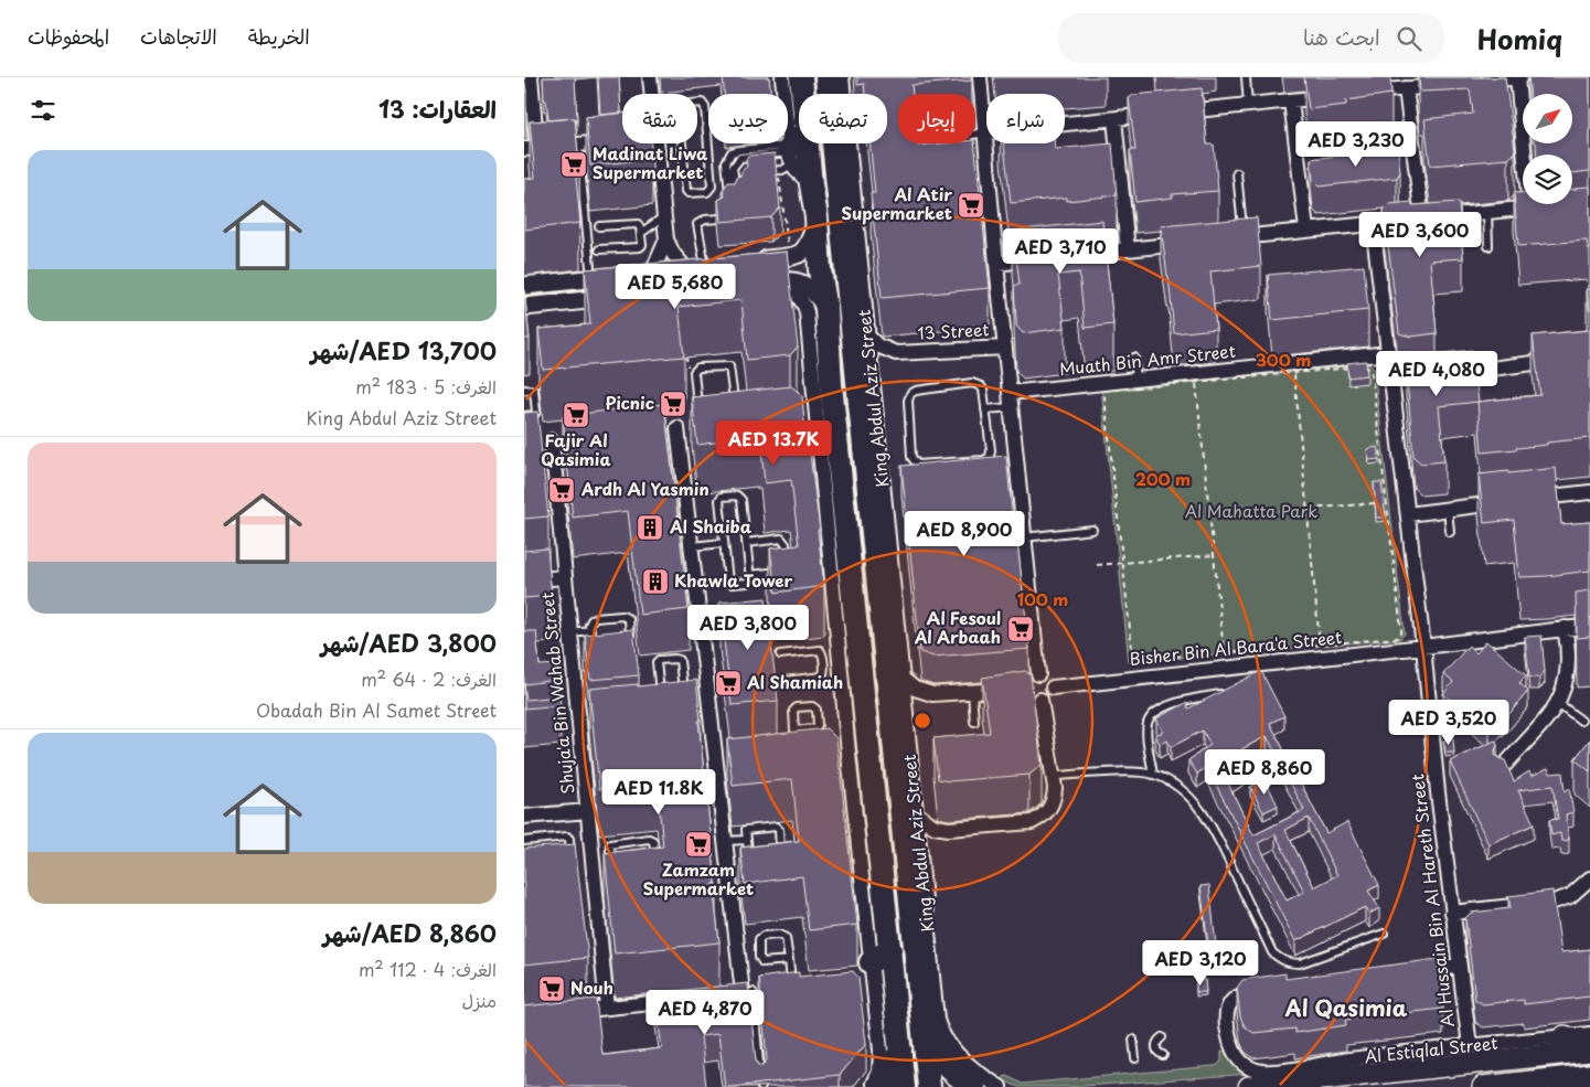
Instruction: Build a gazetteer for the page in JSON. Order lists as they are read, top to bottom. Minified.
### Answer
{"streets":{"highway":["King Abdul Aziz Street"],"main road":["Al Estiqlal Street"],"street":["13 Street","Muath Bin Amr Street","Bisher Bin Al Bara'a Street","Shuja'a Bin Wahab Street","Al Hussain Bin Al Hareth Street"]},"crossings":[["13 Street","King Abdul Aziz Street"],["Muath Bin Amr Street","Al Hussain Bin Al Hareth Street"],["Bisher Bin Al Bara'a Street","Al Hussain Bin Al Hareth Street"],["Al Hussain Bin Al Hareth Street","Al Estiqlal Street"]],"districts":["Al Qasimia"],"parks":["Al Mahatta Park"],"places":{"supermarket":["Madinat Liwa Supermarket","Al Atir Supermarket","Picnic","Fajir Al Qasimia","Ardh Al Yasmin","Al Fesoul Al Arbaah","Al Shamiah","Zamzam Supermarket","Nouh"],"building":["Al Shaiba","Khawla Tower"]},"north":"top right","page":{"header":"Homiq","search":"ابحث هنا","nav":["الخريطة","الاتجاهات","المحفوظات"],"heading":"العقارات: 13","chip":["شراء","إيجار","تصفية","جديد","شقة"],"price":["AED 3,230","AED 3,600","AED 3,710","AED 5,680","AED 4,080","AED 13.7K","AED 8,900","AED 3,800","AED 3,520","AED 8,860","AED 11.8K","AED 3,120","AED 4,870"],"list":[{"name":"AED 13,700/شهر","note":"الغرف: 5 · 183 m² · King Abdul Aziz Street"},{"name":"AED 3,800/شهر","note":"الغرف: 2 · 64 m² · Obadah Bin Al Samet Street"},{"name":"AED 8,860/شهر","note":"الغرف: 4 · 112 m² · منزل"}]},"rings":["300 m","200 m","100 m"]}
